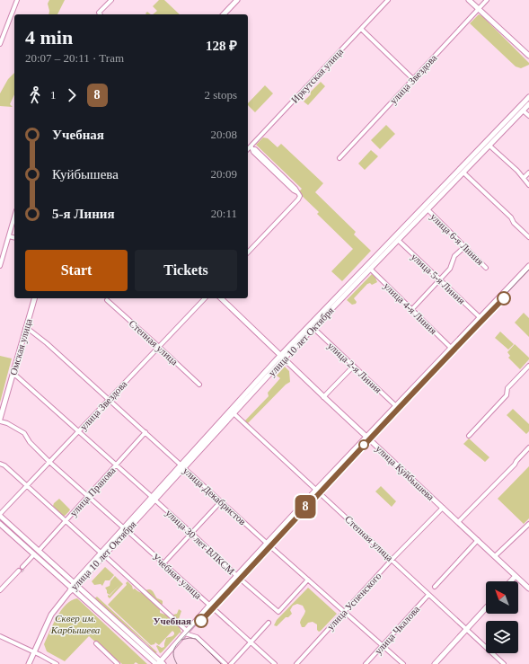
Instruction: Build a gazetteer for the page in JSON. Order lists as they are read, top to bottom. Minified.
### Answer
{"streets":{"main road":["улица 10 лет Октября","Омская улица","улица Куйбышева"],"street":["Иркутская улица","улица Звездова","улица 6-я Линия","улица 5-я Линия","улица 4-я Линия","Степная улица","улица 2-я Линия","улица Пранова","улица Декабристов","улица 30 лет ВЛКСМ","Учебная улица","улица Успенского","улица Чкалова"]},"crossings":[["улица Звездова","Степная улица"],["улица Звездова","улица Декабристов"],["улица Звездова","улица 30 лет ВЛКСМ"],["улица Звездова","Учебная улица"],["улица 6-я Линия","улица 10 лет Октября"],["улица 5-я Линия","улица 10 лет Октября"],["улица 4-я Линия","улица 10 лет Октября"],["улица 10 лет Октября","Степная улица"],["улица 10 лет Октября","улица 2-я Линия"],["улица 10 лет Октября","улица Куйбышева"],["улица 10 лет Октября","улица Декабристов"],["улица 10 лет Октября","улица 30 лет ВЛКСМ"],["улица 10 лет Октября","Учебная улица"],["Степная улица","улица Успенского"],["Степная улица","улица Чкалова"],["Омская улица","улица Декабристов"],["Омская улица","улица 30 лет ВЛКСМ"],["улица Куйбышева","улица Успенского"],["улица Пранова","улица Декабристов"],["улица Пранова","улица 30 лет ВЛКСМ"],["улица Пранова","Учебная улица"],["улица Декабристов","улица 30 лет ВЛКСМ"],["улица Декабристов","улица Успенского"],["улица Декабристов","улица Чкалова"]],"parks":["Сквер им. Карбышева"],"places":["Учебная"],"lines":["tram line 8"],"north":"top left","page":{"on_map":"8","heading":["4 min","20:07 – 20:11 · Tram","128 ₽"],"legs":["1","8","2 stops"],"list":[{"name":"Учебная","value":"20:08"},{"name":"Куйбышева","value":"20:09"},{"name":"5-я Линия","value":"20:11"}],"buttons":["Start","Tickets"]}}
